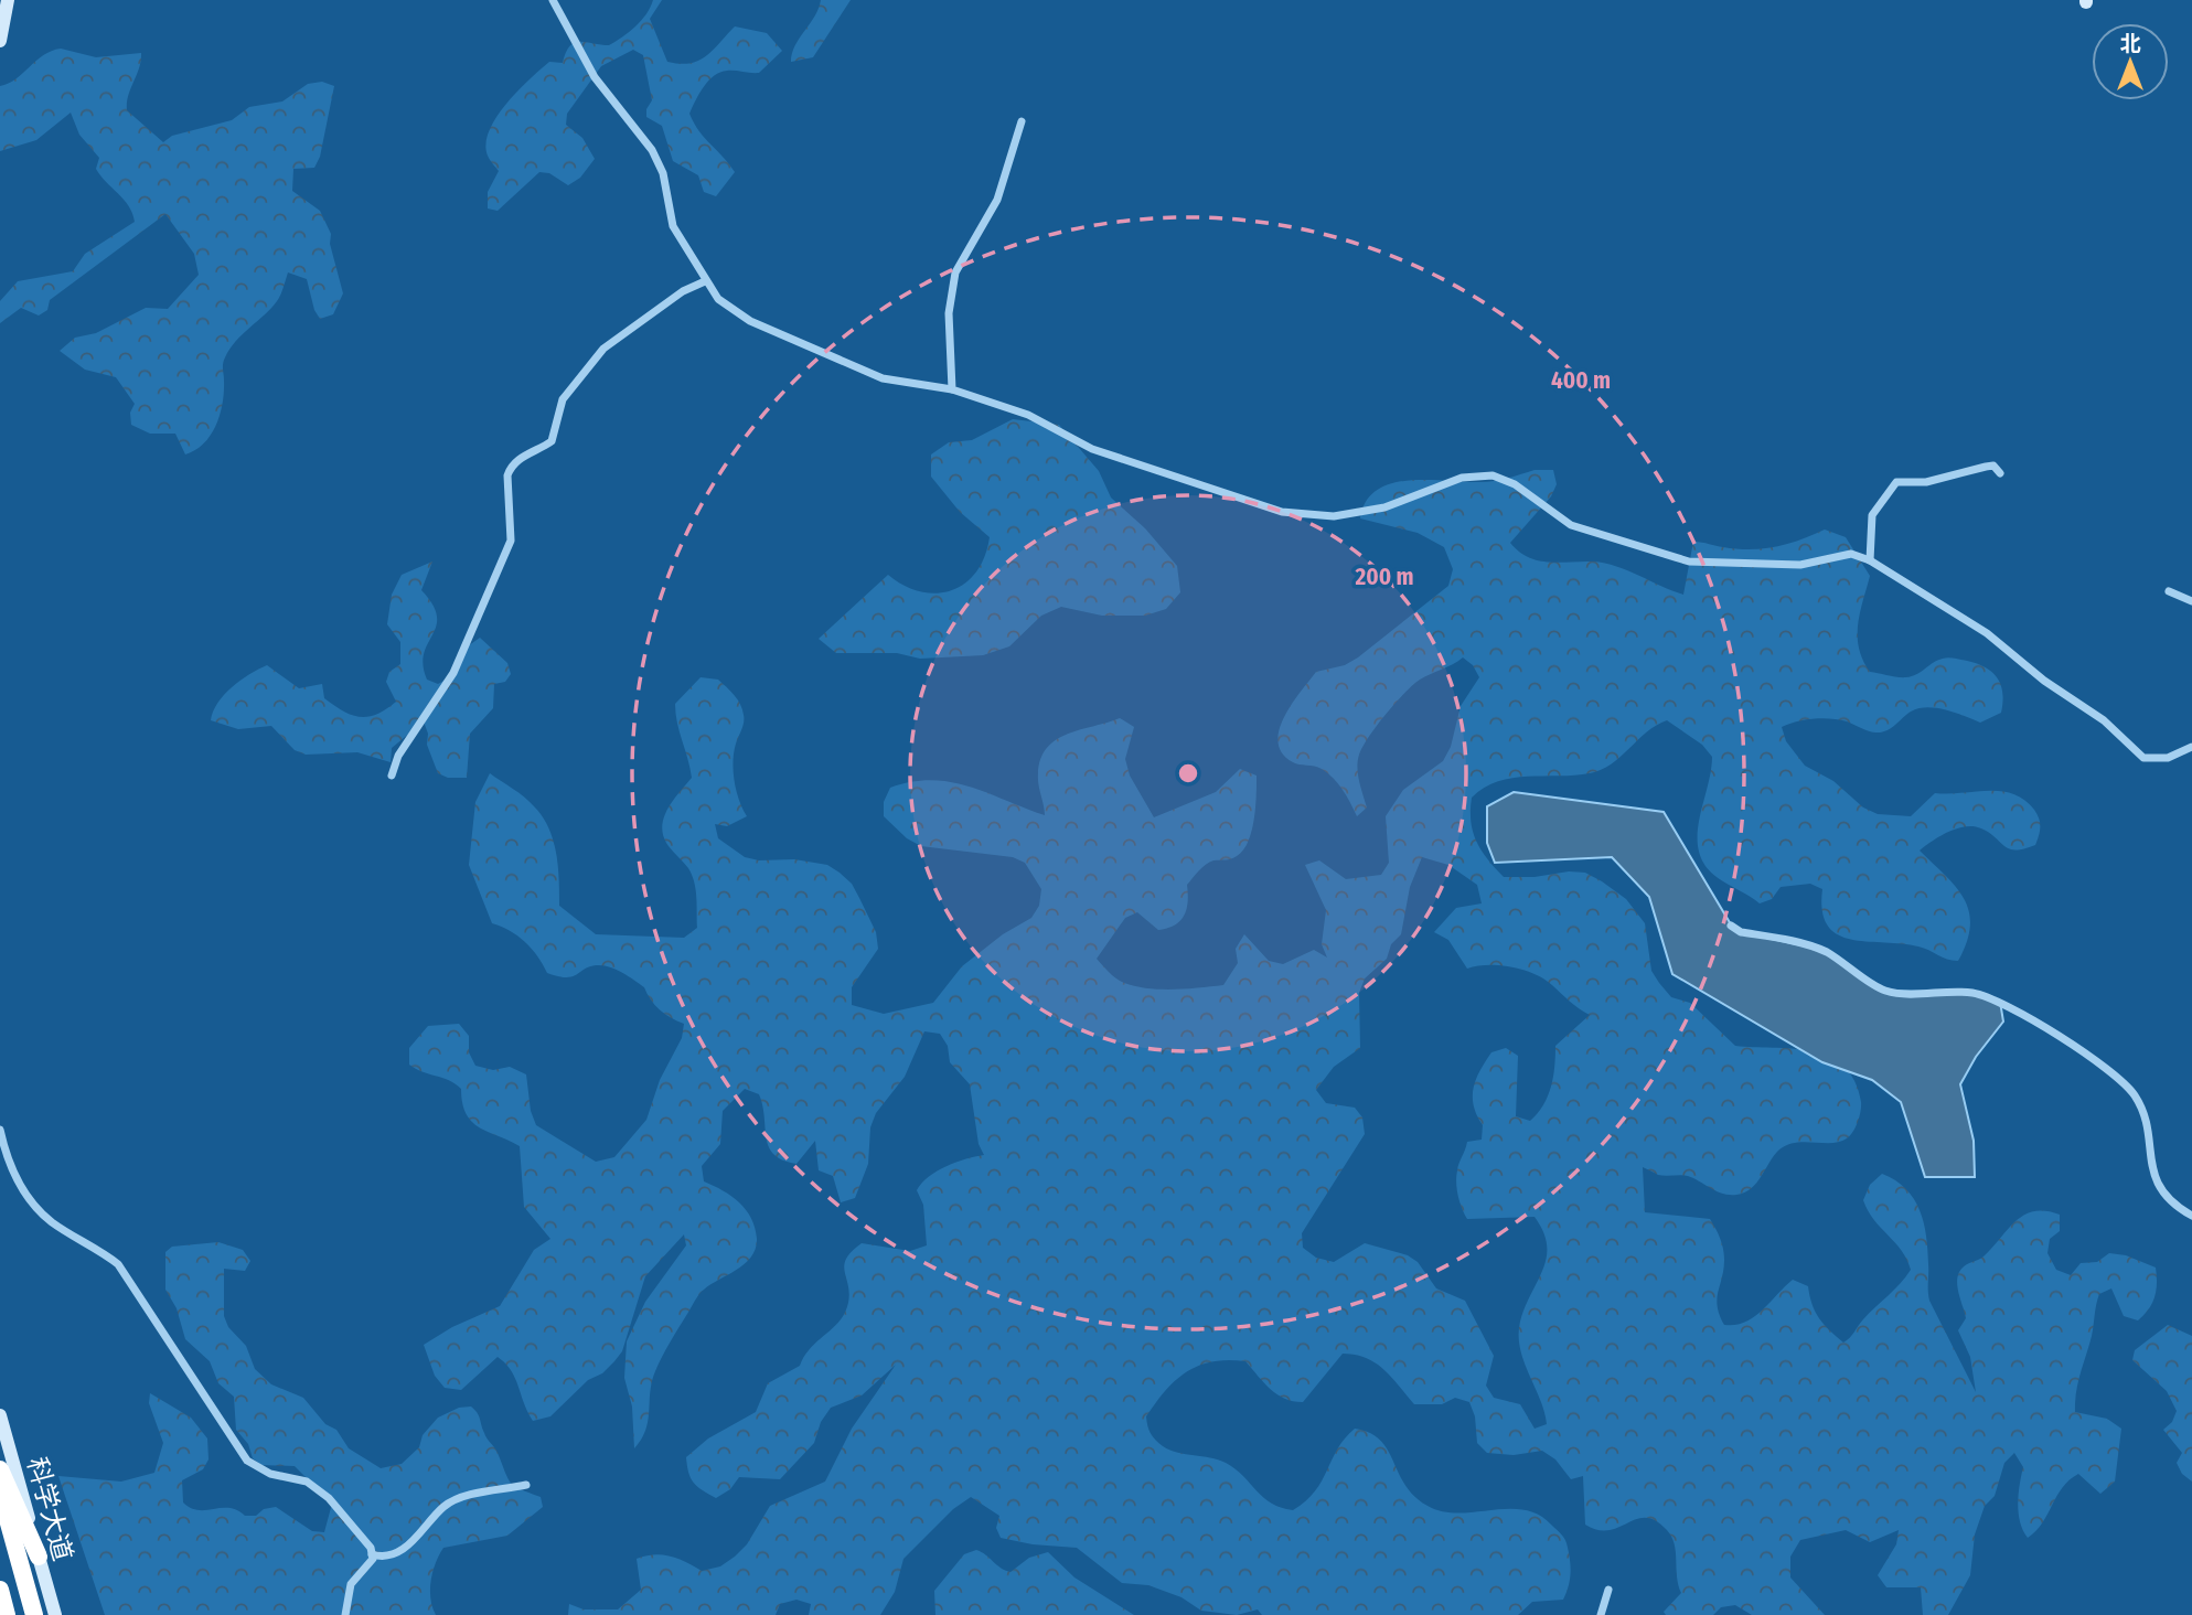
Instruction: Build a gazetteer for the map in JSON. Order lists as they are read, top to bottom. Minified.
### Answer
{"streets":{"main road":["科学大道"]},"north":"top","rings":["400 m","200 m"]}
